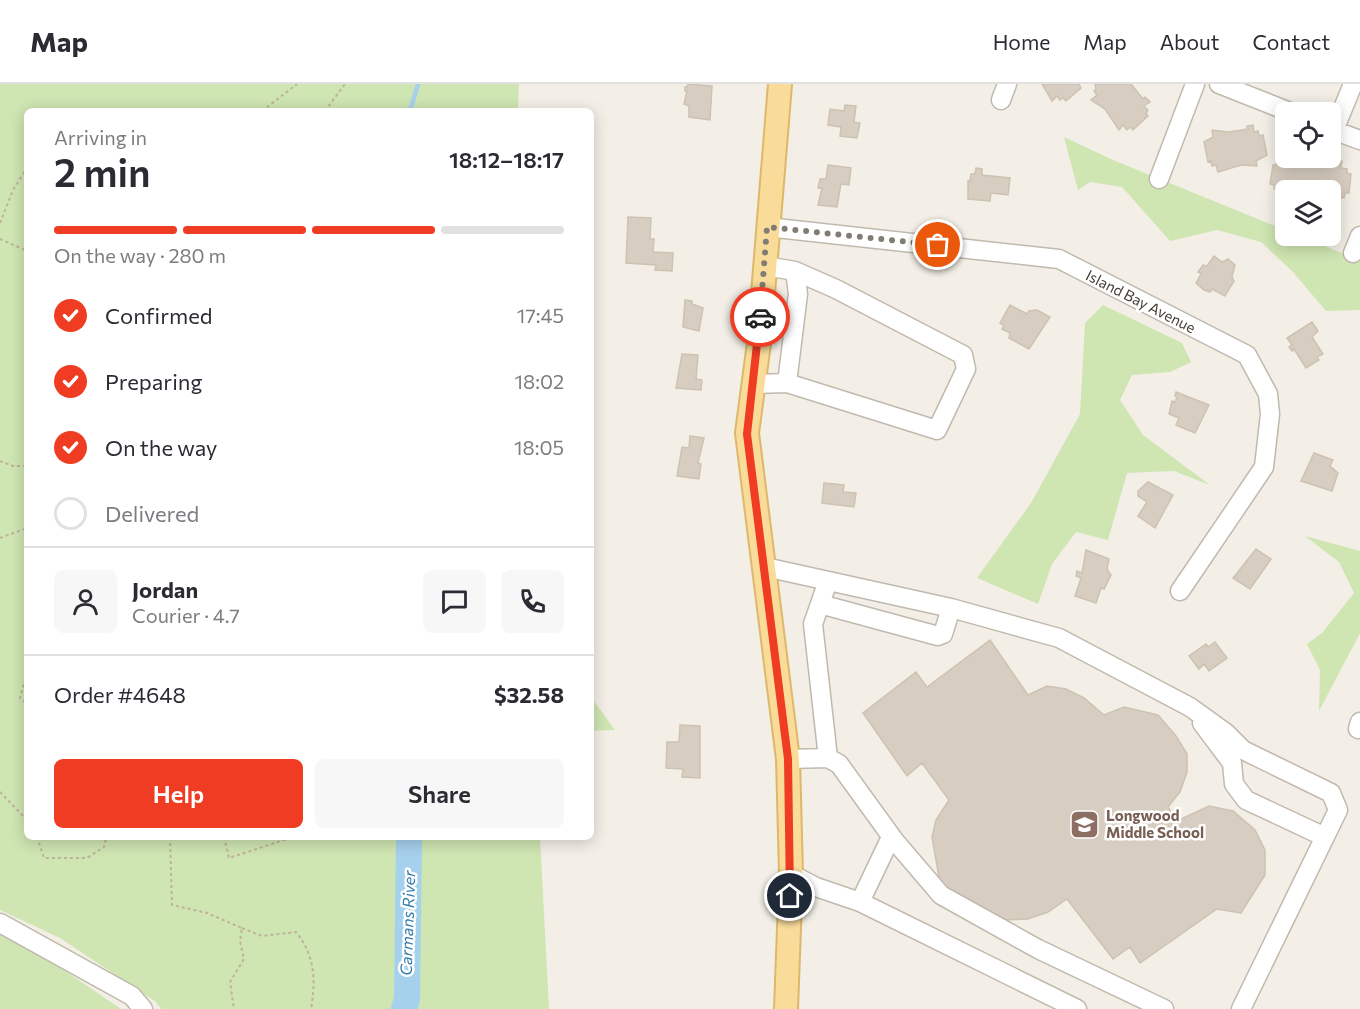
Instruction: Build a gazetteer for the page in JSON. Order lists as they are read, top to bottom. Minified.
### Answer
{"streets":{"street":["Island Bay Avenue"]},"water":["Carmans River"],"places":{"school or university":["Longwood Middle School"]},"page":{"header":"Map","nav":["Home","Map","About","Contact"],"heading":["2 min","Arriving in","18:12–18:17"],"panel":["Jordan","Courier · 4.7","Order #4648","$32.58"],"bar":"On the way · 280 m","list":[["Confirmed","17:45"],["Preparing","18:02"],["On the way","18:05"],"Delivered"],"buttons":["Help","Share"]}}
